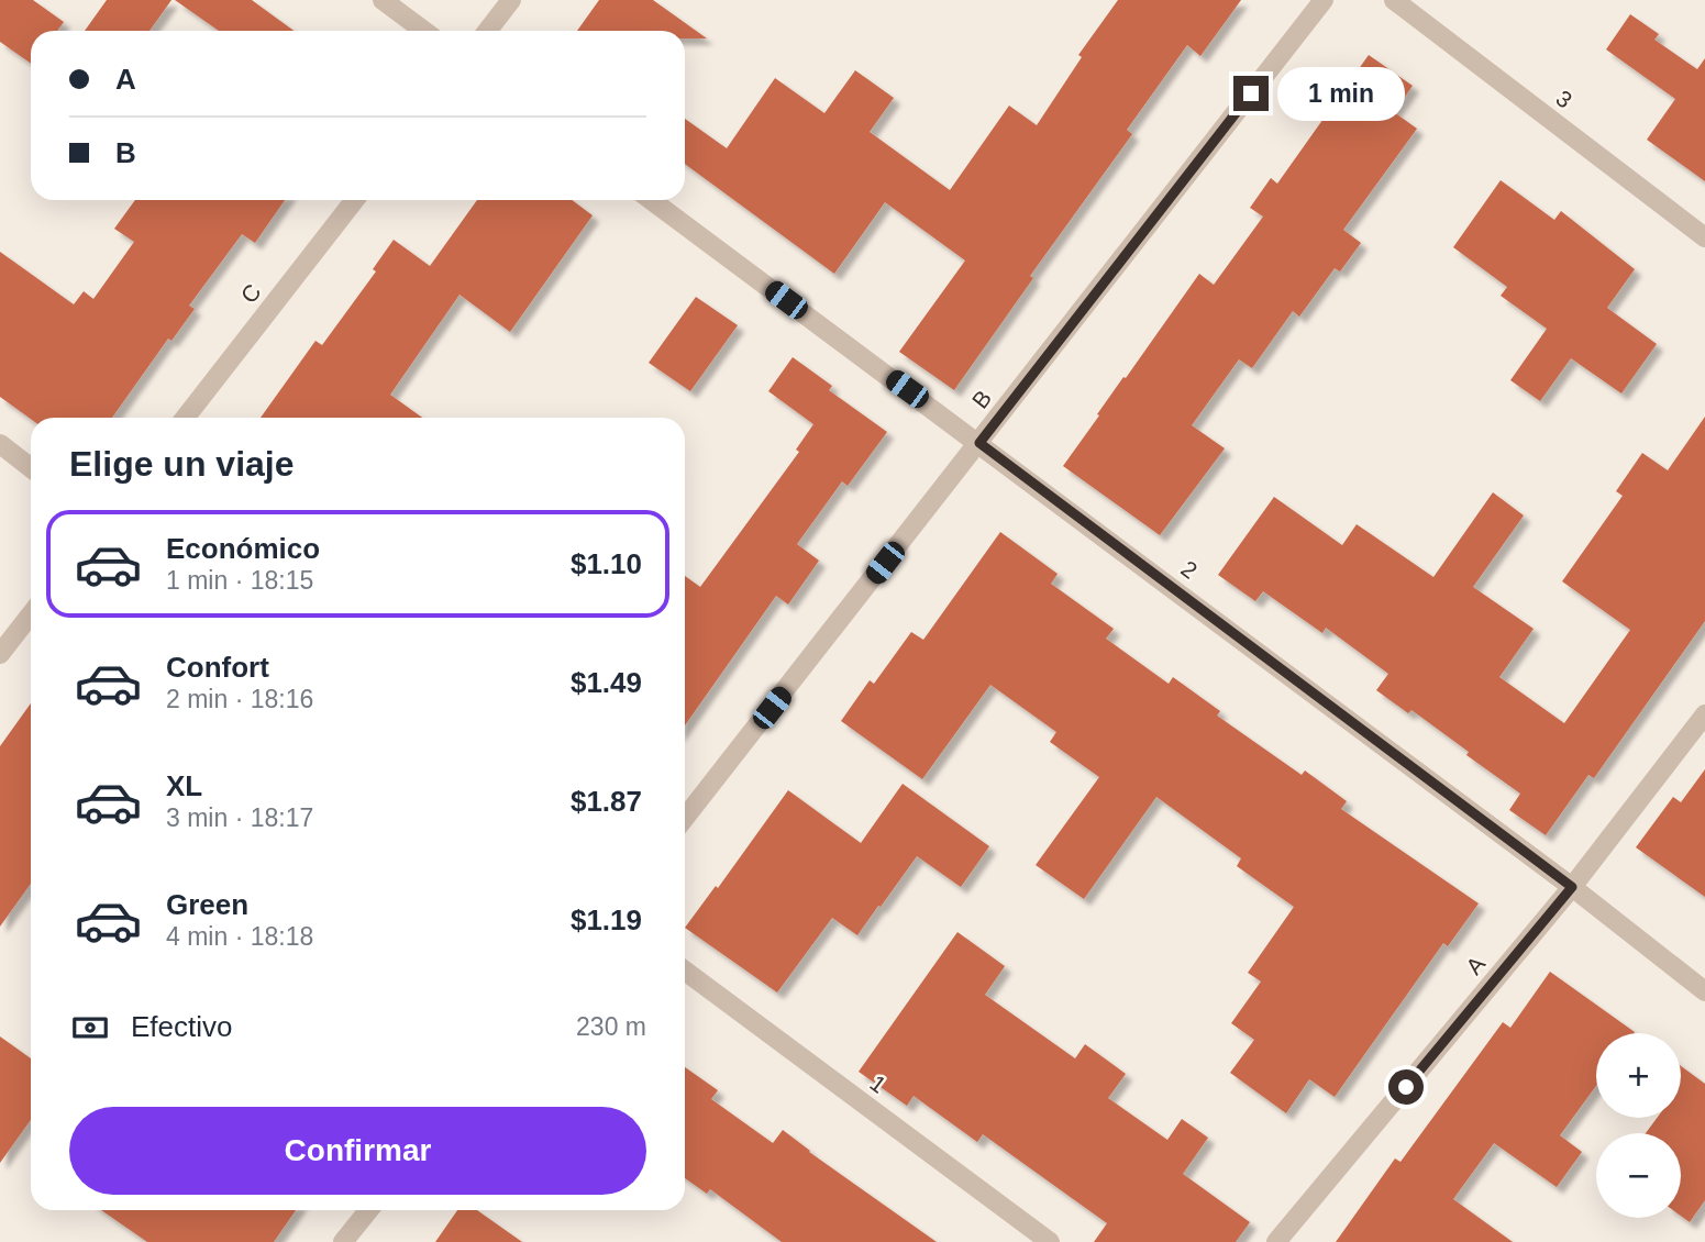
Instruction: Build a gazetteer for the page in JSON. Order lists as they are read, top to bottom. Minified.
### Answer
{"streets":{"street":["3","C","B","2","A","1"]},"crossings":[["B","2"],["2","A"]],"page":{"banner":["A","B"],"bubble":"1 min","heading":"Elige un viaje","list":[{"name":"Económico","note":"1 min · 18:15","value":"$1.10"},{"name":"Confort","note":"2 min · 18:16","value":"$1.49"},{"name":"XL","note":"3 min · 18:17","value":"$1.87"},{"name":"Green","note":"4 min · 18:18","value":"$1.19"}],"pay":["Efectivo","230 m"],"map_buttons":["+","−"],"buttons":"Confirmar"}}
